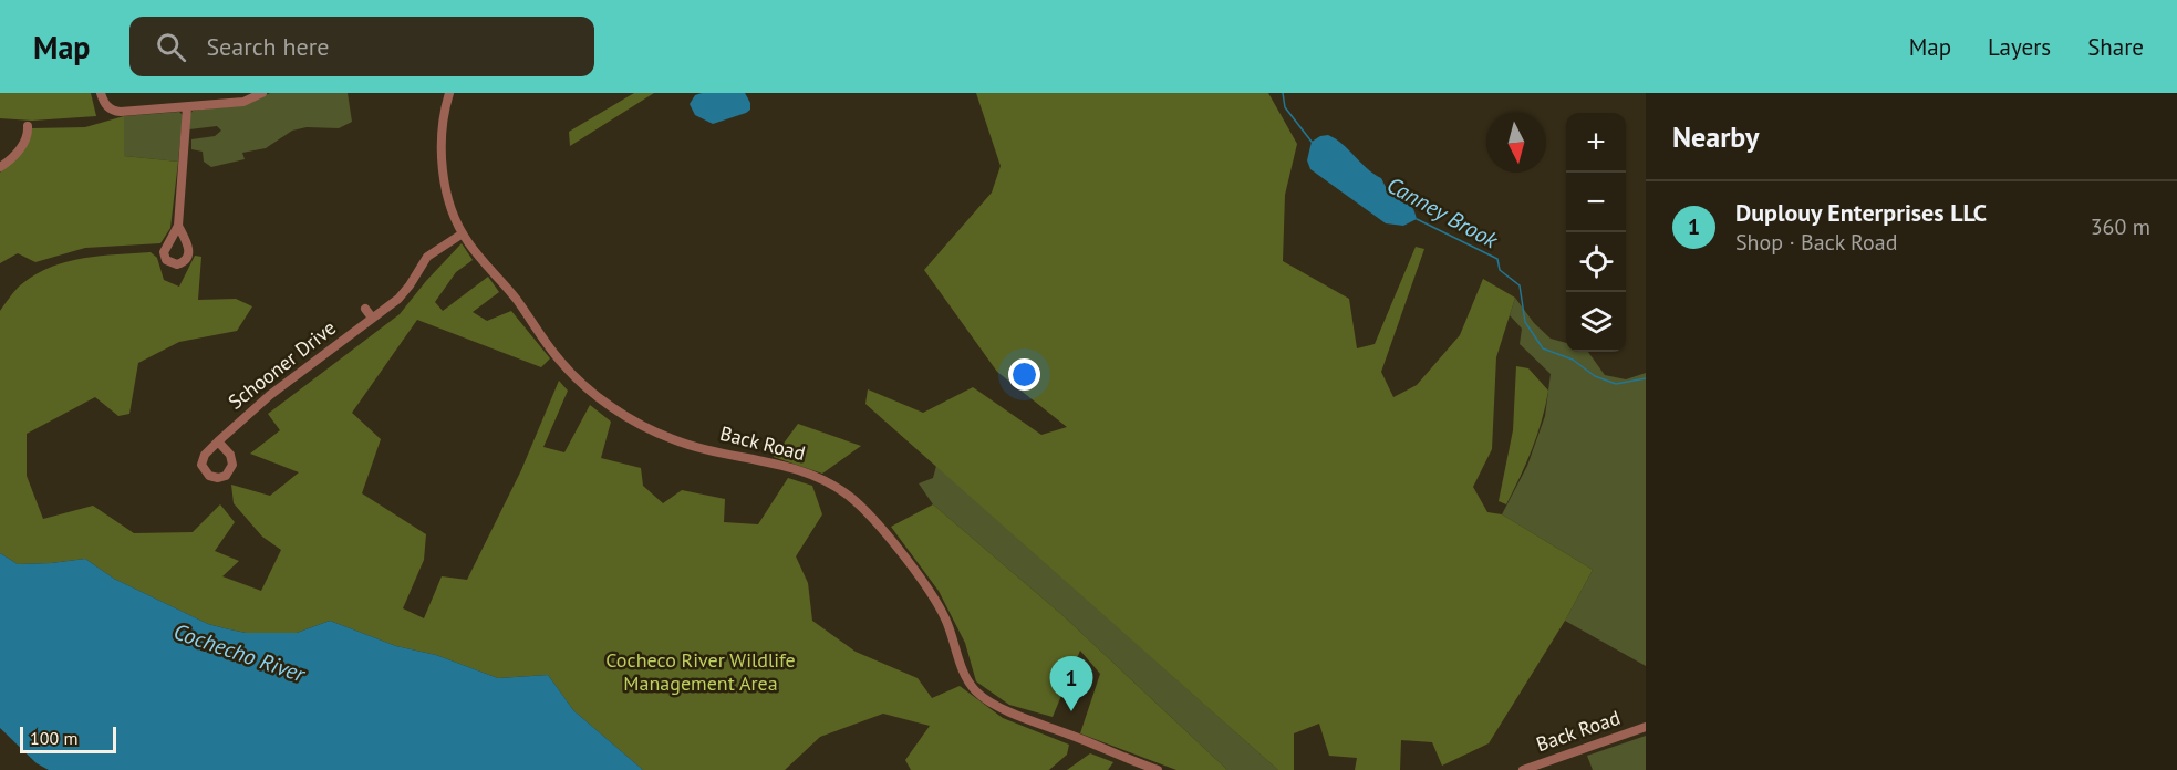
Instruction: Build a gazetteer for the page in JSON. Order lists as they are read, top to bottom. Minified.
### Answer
{"streets":{"street":["Schooner Drive","Back Road"]},"crossings":[["Schooner Drive","Back Road"]],"water":["Canney Brook","Cochecho River"],"parks":["Cocheco River Wildlife Management Area"],"scale_bar":"100 m","north":"bottom","page":{"header":"Map","search":"Search here","nav":["Map","Layers","Share"],"heading":"Nearby","map_buttons":["+","−"],"list":[{"mark":"1","name":"Duplouy Enterprises LLC","note":"Shop · Back Road","value":"360 m"}],"pins":"1","scale":"100 m"}}
